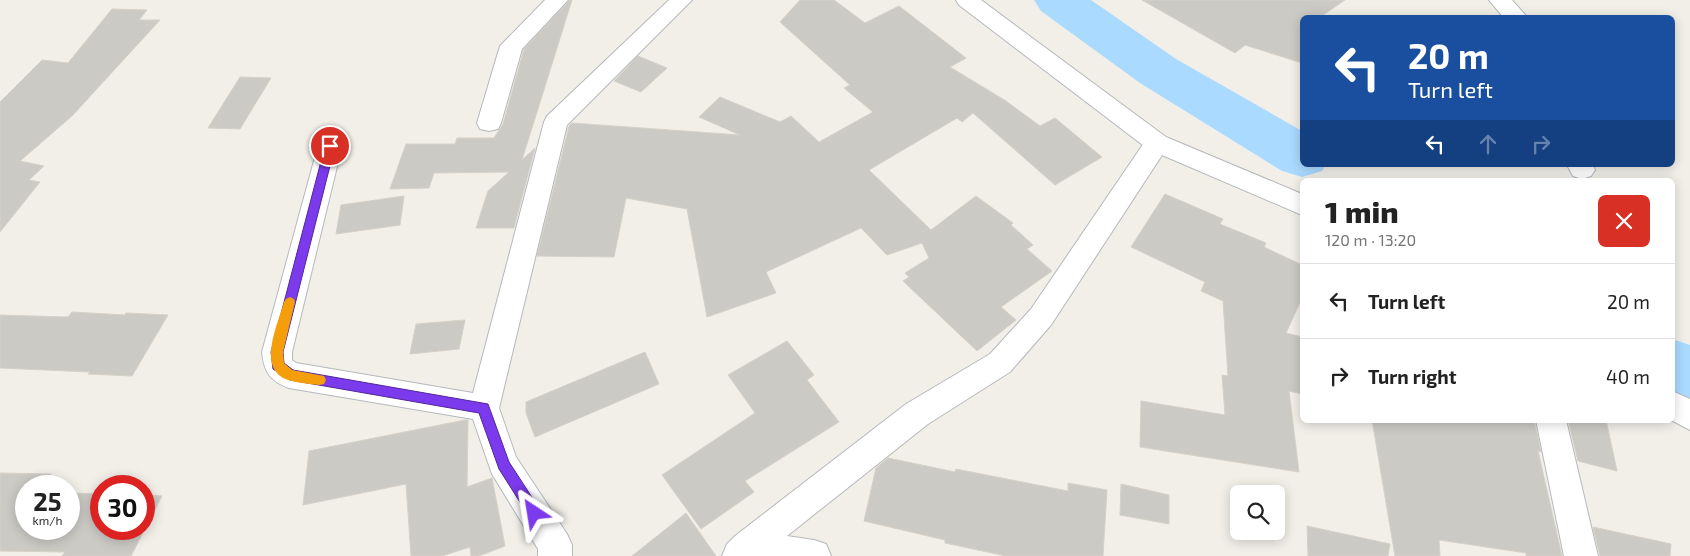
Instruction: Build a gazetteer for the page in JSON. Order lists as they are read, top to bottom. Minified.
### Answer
{"page":{"turn":["20 m","Turn left"],"heading":["1 min","120 m · 13:20"],"list":[{"name":"Turn left","value":"20 m"},{"name":"Turn right","value":"40 m"}],"speed":"25 km/h","limit":"30"}}
